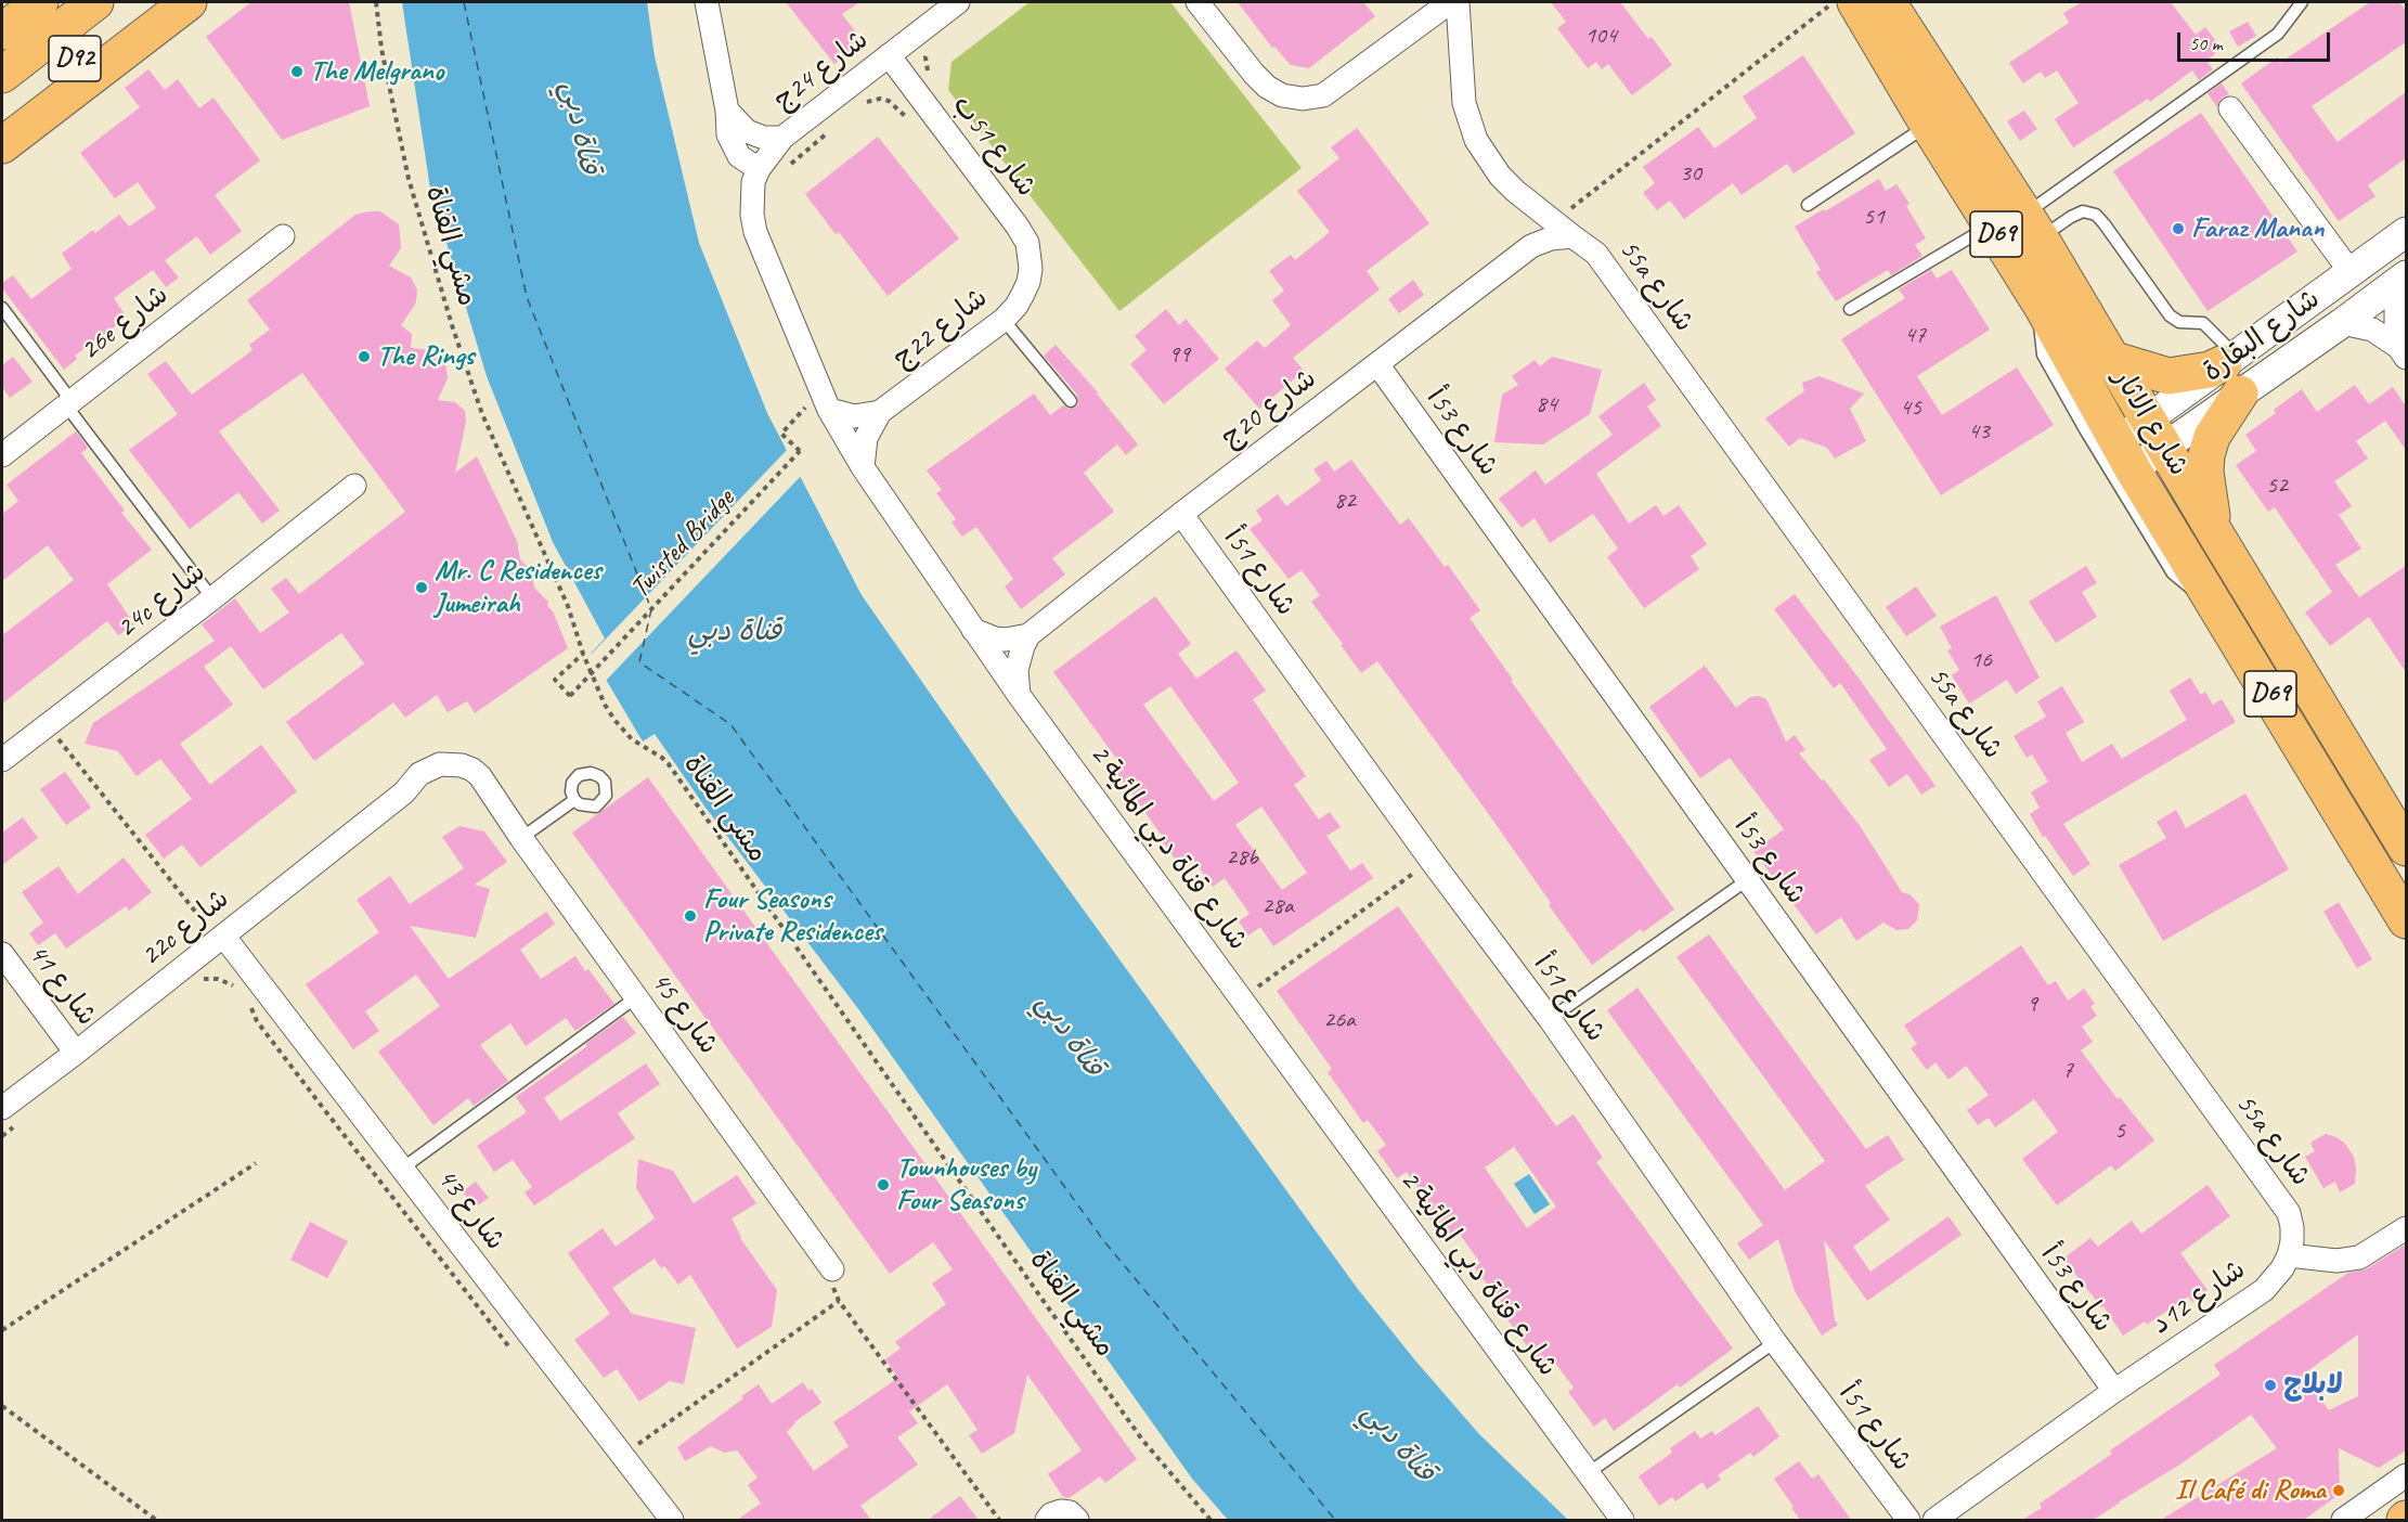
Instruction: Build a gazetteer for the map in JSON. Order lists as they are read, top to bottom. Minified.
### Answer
{"streets":{"main road":["D92","D69","شارع الاثار"],"street":["شارع 24ج","شارع 51ب","55a شارع","26e شارع","شارع 22ج","شارع البقارة","شارع 20ج","شارع 53أ","شارع 51أ","24c شارع","شارع قناة دبي المائية 2","22c شارع","شارع 41","شارع 45","شارع 43","شارع 12د"],"path":["مشي القناة","Twisted Bridge"]},"crossings":[["شارع 24ج","شارع 51ب"],["شارع 24ج","شارع قناة دبي المائية 2"],["شارع 51ب","شارع 22ج"],["مشي القناة","Twisted Bridge"],["55a شارع","شارع 20ج"],["55a شارع","شارع 12د"],["شارع 22ج","شارع قناة دبي المائية 2"],["شارع البقارة","شارع الاثار"],["شارع 20ج","شارع 53أ"],["شارع 20ج","شارع 51أ"],["شارع 53أ","شارع 12د"],["Twisted Bridge","شارع قناة دبي المائية 2"],["22c شارع","شارع 41"],["22c شارع","شارع 45"],["22c شارع","شارع 43"]],"water":["قناة دبي"],"places":["The Melgrano","Faraz Manan","The Rings","Mr. C Residences Jumeirah","Four Seasons Private Residences","Townhouses by Four Seasons","لابلاج","Il Café di Roma"],"house_numbers":["104","30","51","47","99","84","45","43","52","82","16","28b","28a","9","26a","7","5"],"scale_bar":"50 m"}
